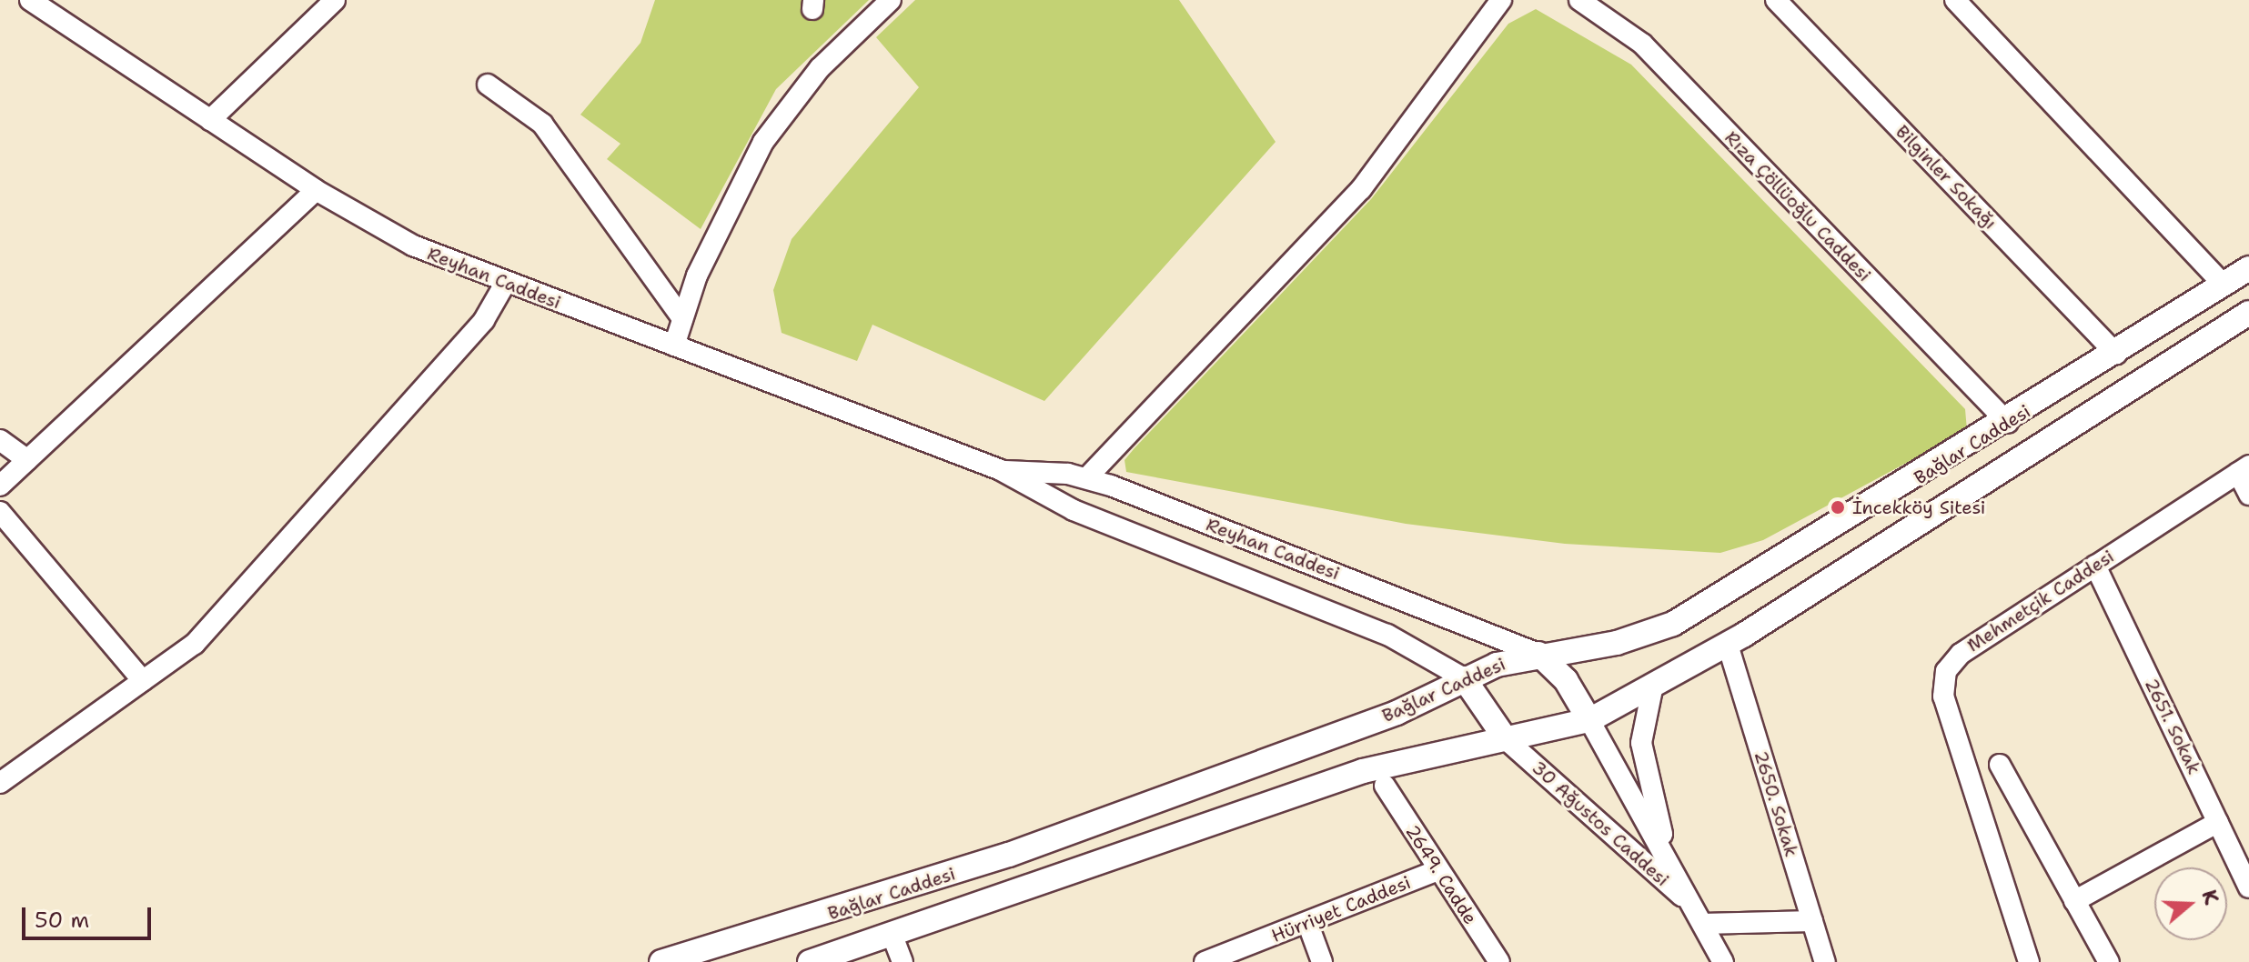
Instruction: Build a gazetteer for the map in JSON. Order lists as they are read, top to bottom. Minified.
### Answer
{"streets":{"main road":["Bağlar Caddesi"],"street":["Bilginler Sokağı","Rıza Çöllüoğlu Caddesi","Reyhan Caddesi","Mehmetçik Caddesi","2651. Sokak","2650. Sokak","30 Ağustos Caddesi","2649. Cadde","Hürriyet Caddesi"]},"crossings":[["Bilginler Sokağı","Bağlar Caddesi"],["Rıza Çöllüoğlu Caddesi","Bağlar Caddesi"],["Reyhan Caddesi","Bağlar Caddesi"],["Bağlar Caddesi","2650. Sokak"],["Bağlar Caddesi","30 Ağustos Caddesi"],["Mehmetçik Caddesi","2651. Sokak"],["2649. Cadde","Hürriyet Caddesi"]],"places":["İncekköy Sitesi"],"scale_bar":"50 m","north":"right"}
